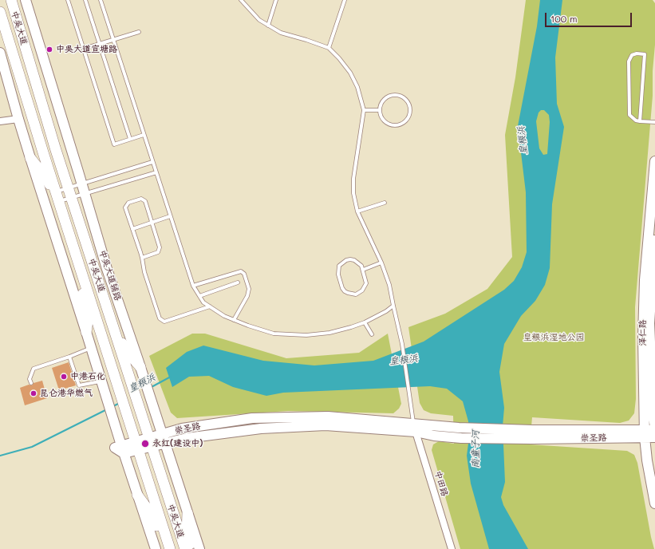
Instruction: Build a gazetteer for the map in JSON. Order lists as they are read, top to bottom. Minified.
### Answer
{"streets":{"main road":["中吴大道","中吴大道辅路","泽仁路","崇圣路"],"street":["中田路"]},"crossings":[["中吴大道","崇圣路"],["中吴大道辅路","崇圣路"],["泽仁路","崇圣路"],["崇圣路","中田路"]],"water":["皇粮浜","南童子河"],"parks":["皇粮浜湿地公园"],"places":["中吴大道宣塘路","中港石化","昆仑港华燃气","永红(建设中)"],"scale_bar":"100 m"}
